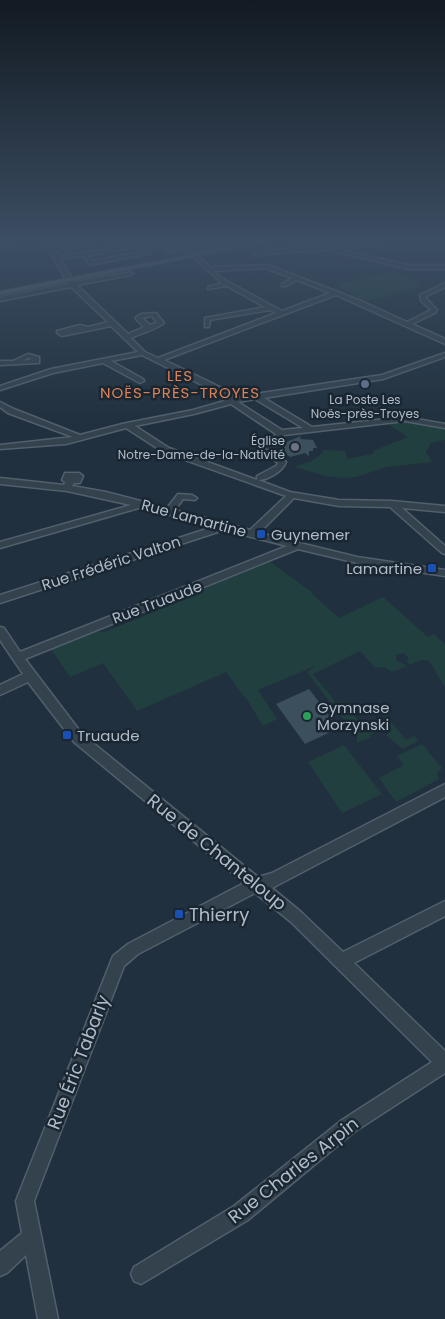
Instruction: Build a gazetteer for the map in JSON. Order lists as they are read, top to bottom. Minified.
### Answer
{"streets":{"street":["Rue Lamartine","Rue Frédéric Valton","Rue Truaude","Rue de Chanteloup","Rue Éric Tabarly","Rue Charles Arpin"]},"crossings":[["Rue Lamartine","Rue Frédéric Valton"],["Rue Lamartine","Rue Truaude"],["Rue Truaude","Rue de Chanteloup"],["Rue de Chanteloup","Rue Éric Tabarly"],["Rue de Chanteloup","Rue Charles Arpin"]],"districts":["LES NOËS-PRÈS-TROYES"],"places":{"other":["La Poste Les Noës-près-Troyes","Église Notre-Dame-de-la-Nativité","Gymnase Morzynski"],"transit":["Guynemer","Lamartine","Truaude","Thierry"]}}
